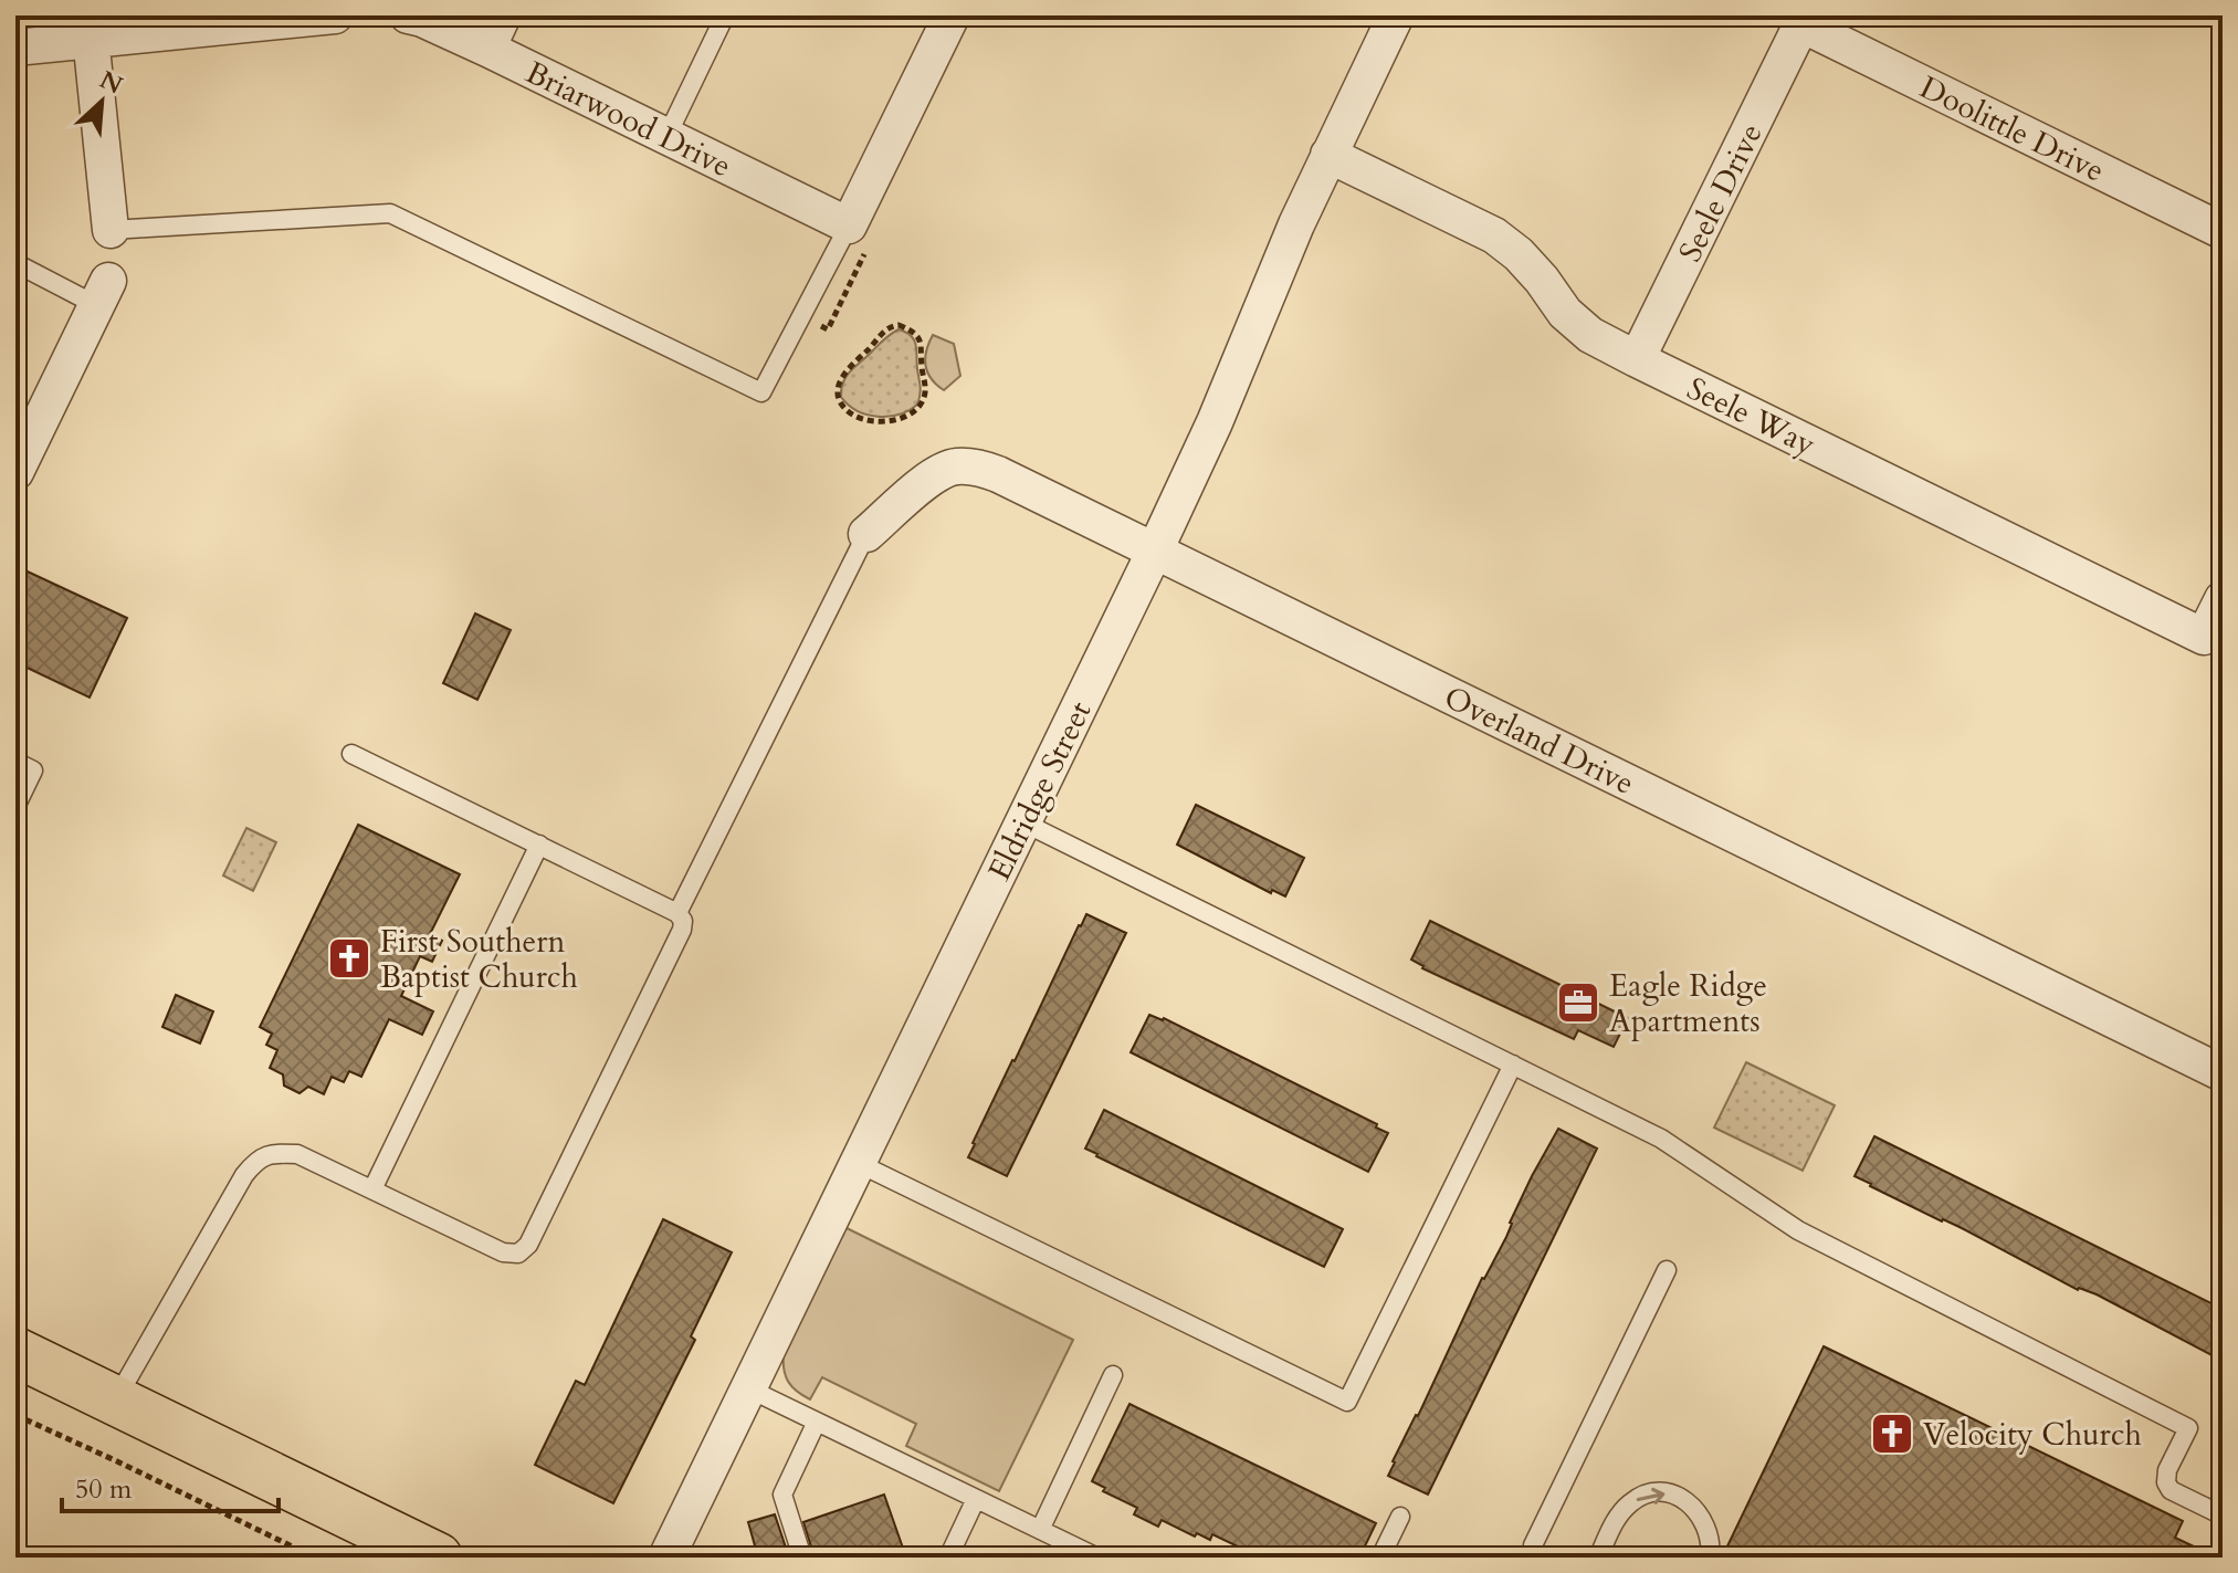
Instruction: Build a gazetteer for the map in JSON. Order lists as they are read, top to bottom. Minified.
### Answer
{"streets":{"street":["Briarwood Drive","Doolittle Drive","Seele Drive","Seele Way","Overland Drive","Eldridge Street"]},"crossings":[["Doolittle Drive","Seele Drive"],["Seele Drive","Seele Way"],["Seele Way","Eldridge Street"],["Overland Drive","Eldridge Street"]],"places":{"church":["First Southern Baptist Church","Velocity Church"],"office":["Eagle Ridge Apartments"]},"scale_bar":"50 m","north":"top right"}
